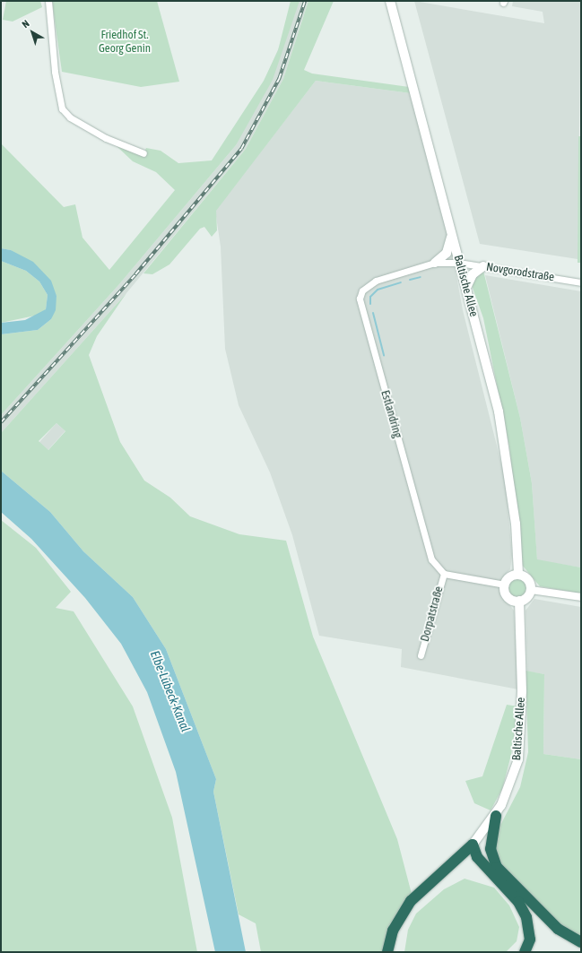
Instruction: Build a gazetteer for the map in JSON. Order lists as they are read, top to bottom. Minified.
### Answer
{"streets":{"main road":["Baltische Allee"],"street":["Novgorodstraße","Estlandring","Dorpatstraße"]},"crossings":[["Novgorodstraße","Baltische Allee"],["Novgorodstraße","Estlandring"],["Baltische Allee","Estlandring"],["Estlandring","Dorpatstraße"]],"water":["Elbe-Lübeck-Kanal"],"parks":["Friedhof St. Georg Genin"],"north":"top left"}
